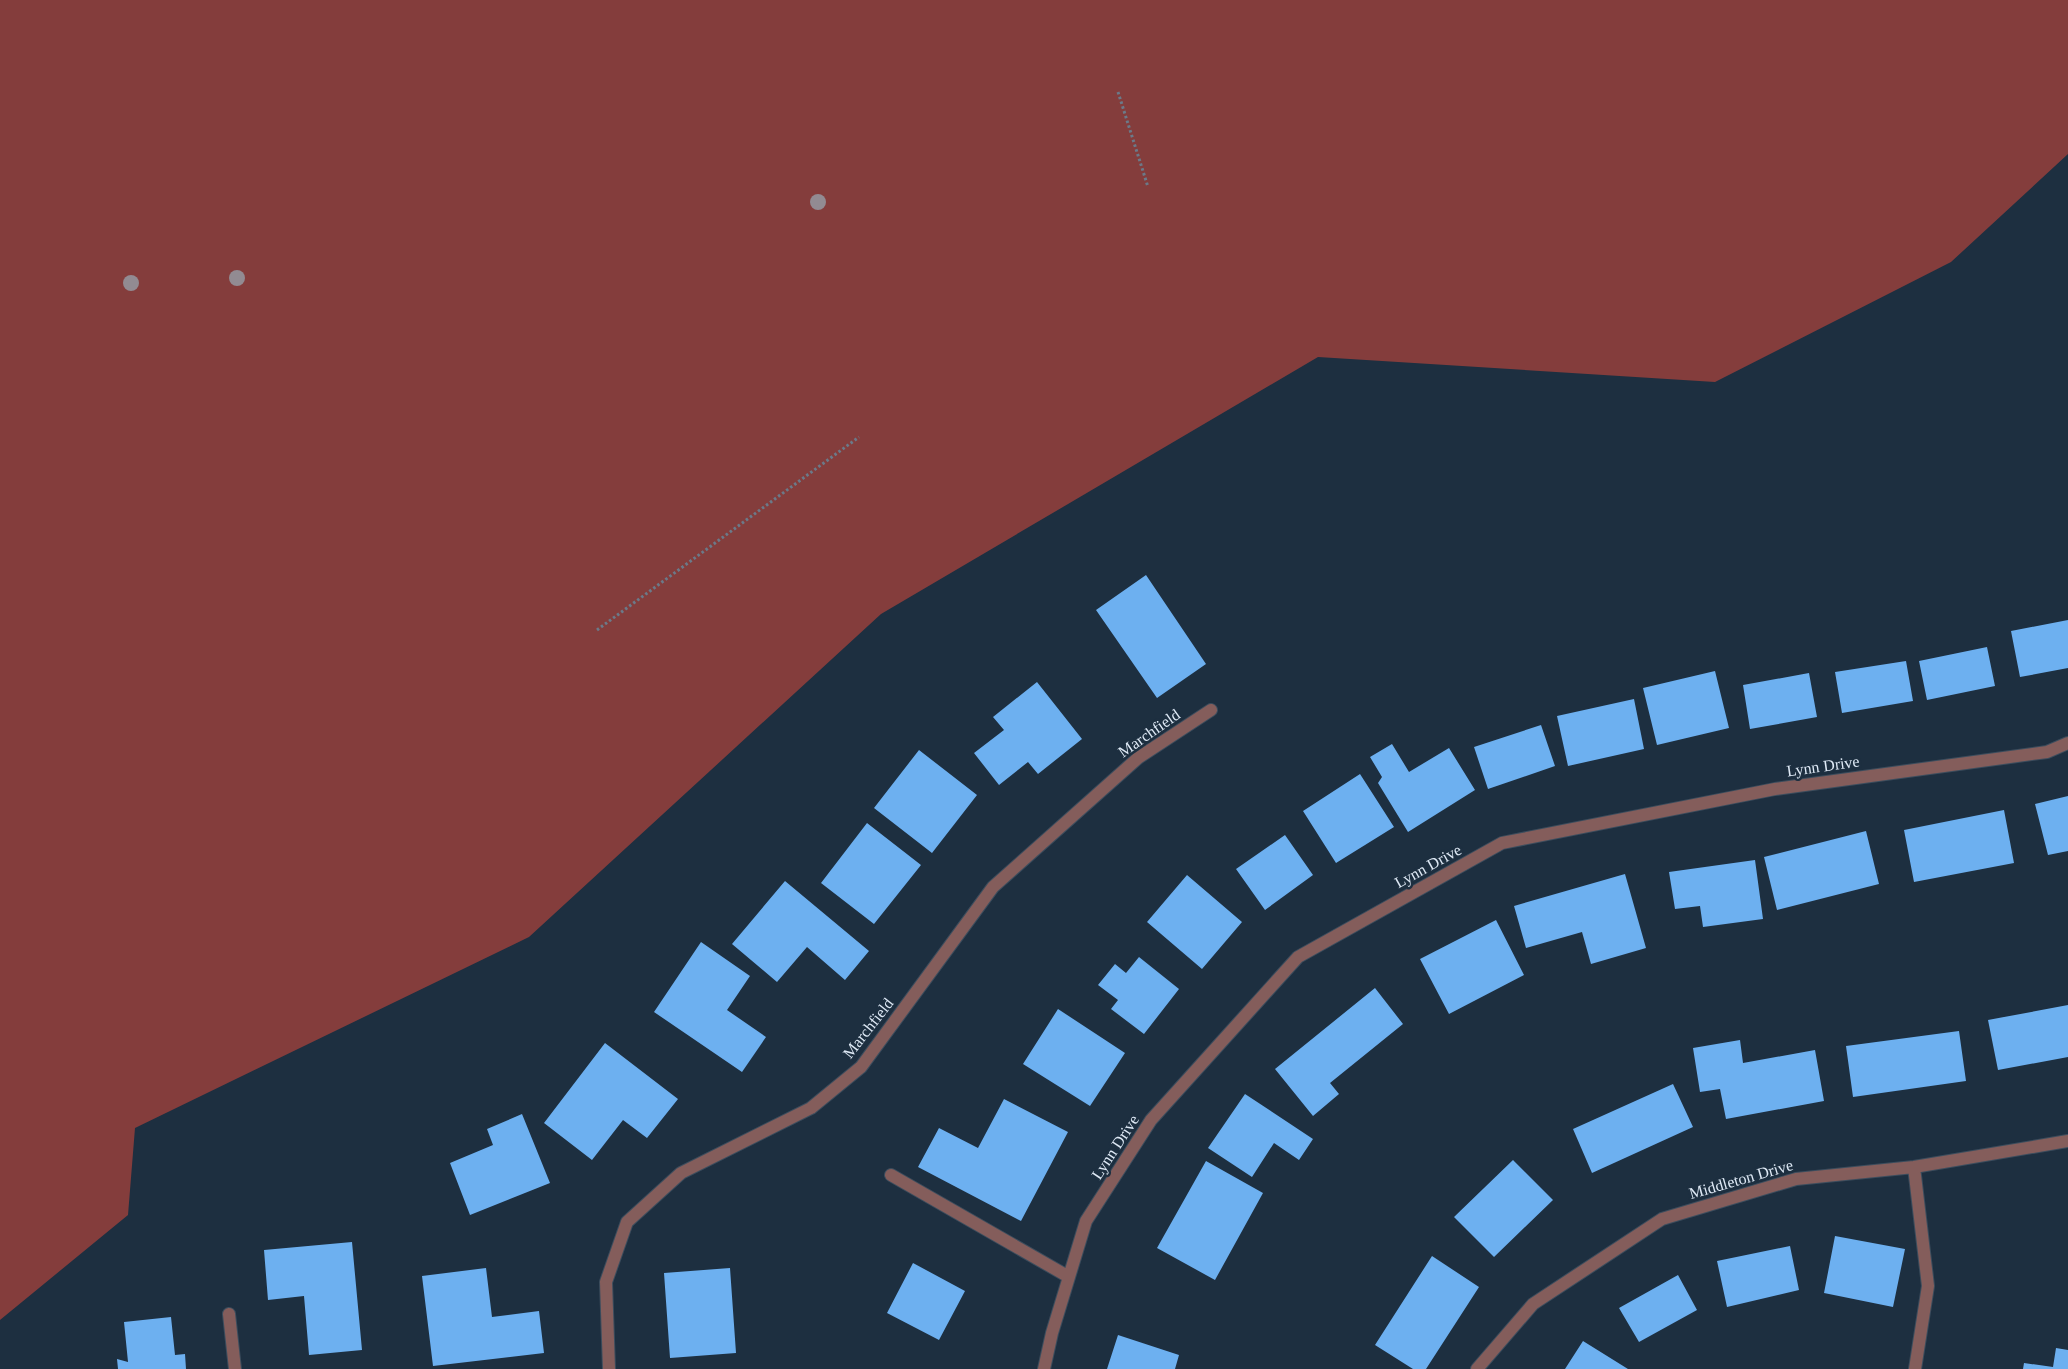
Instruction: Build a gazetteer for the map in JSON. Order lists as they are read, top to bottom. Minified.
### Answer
{"streets":{"street":["Marchfield","Lynn Drive","Middleton Drive"]}}
